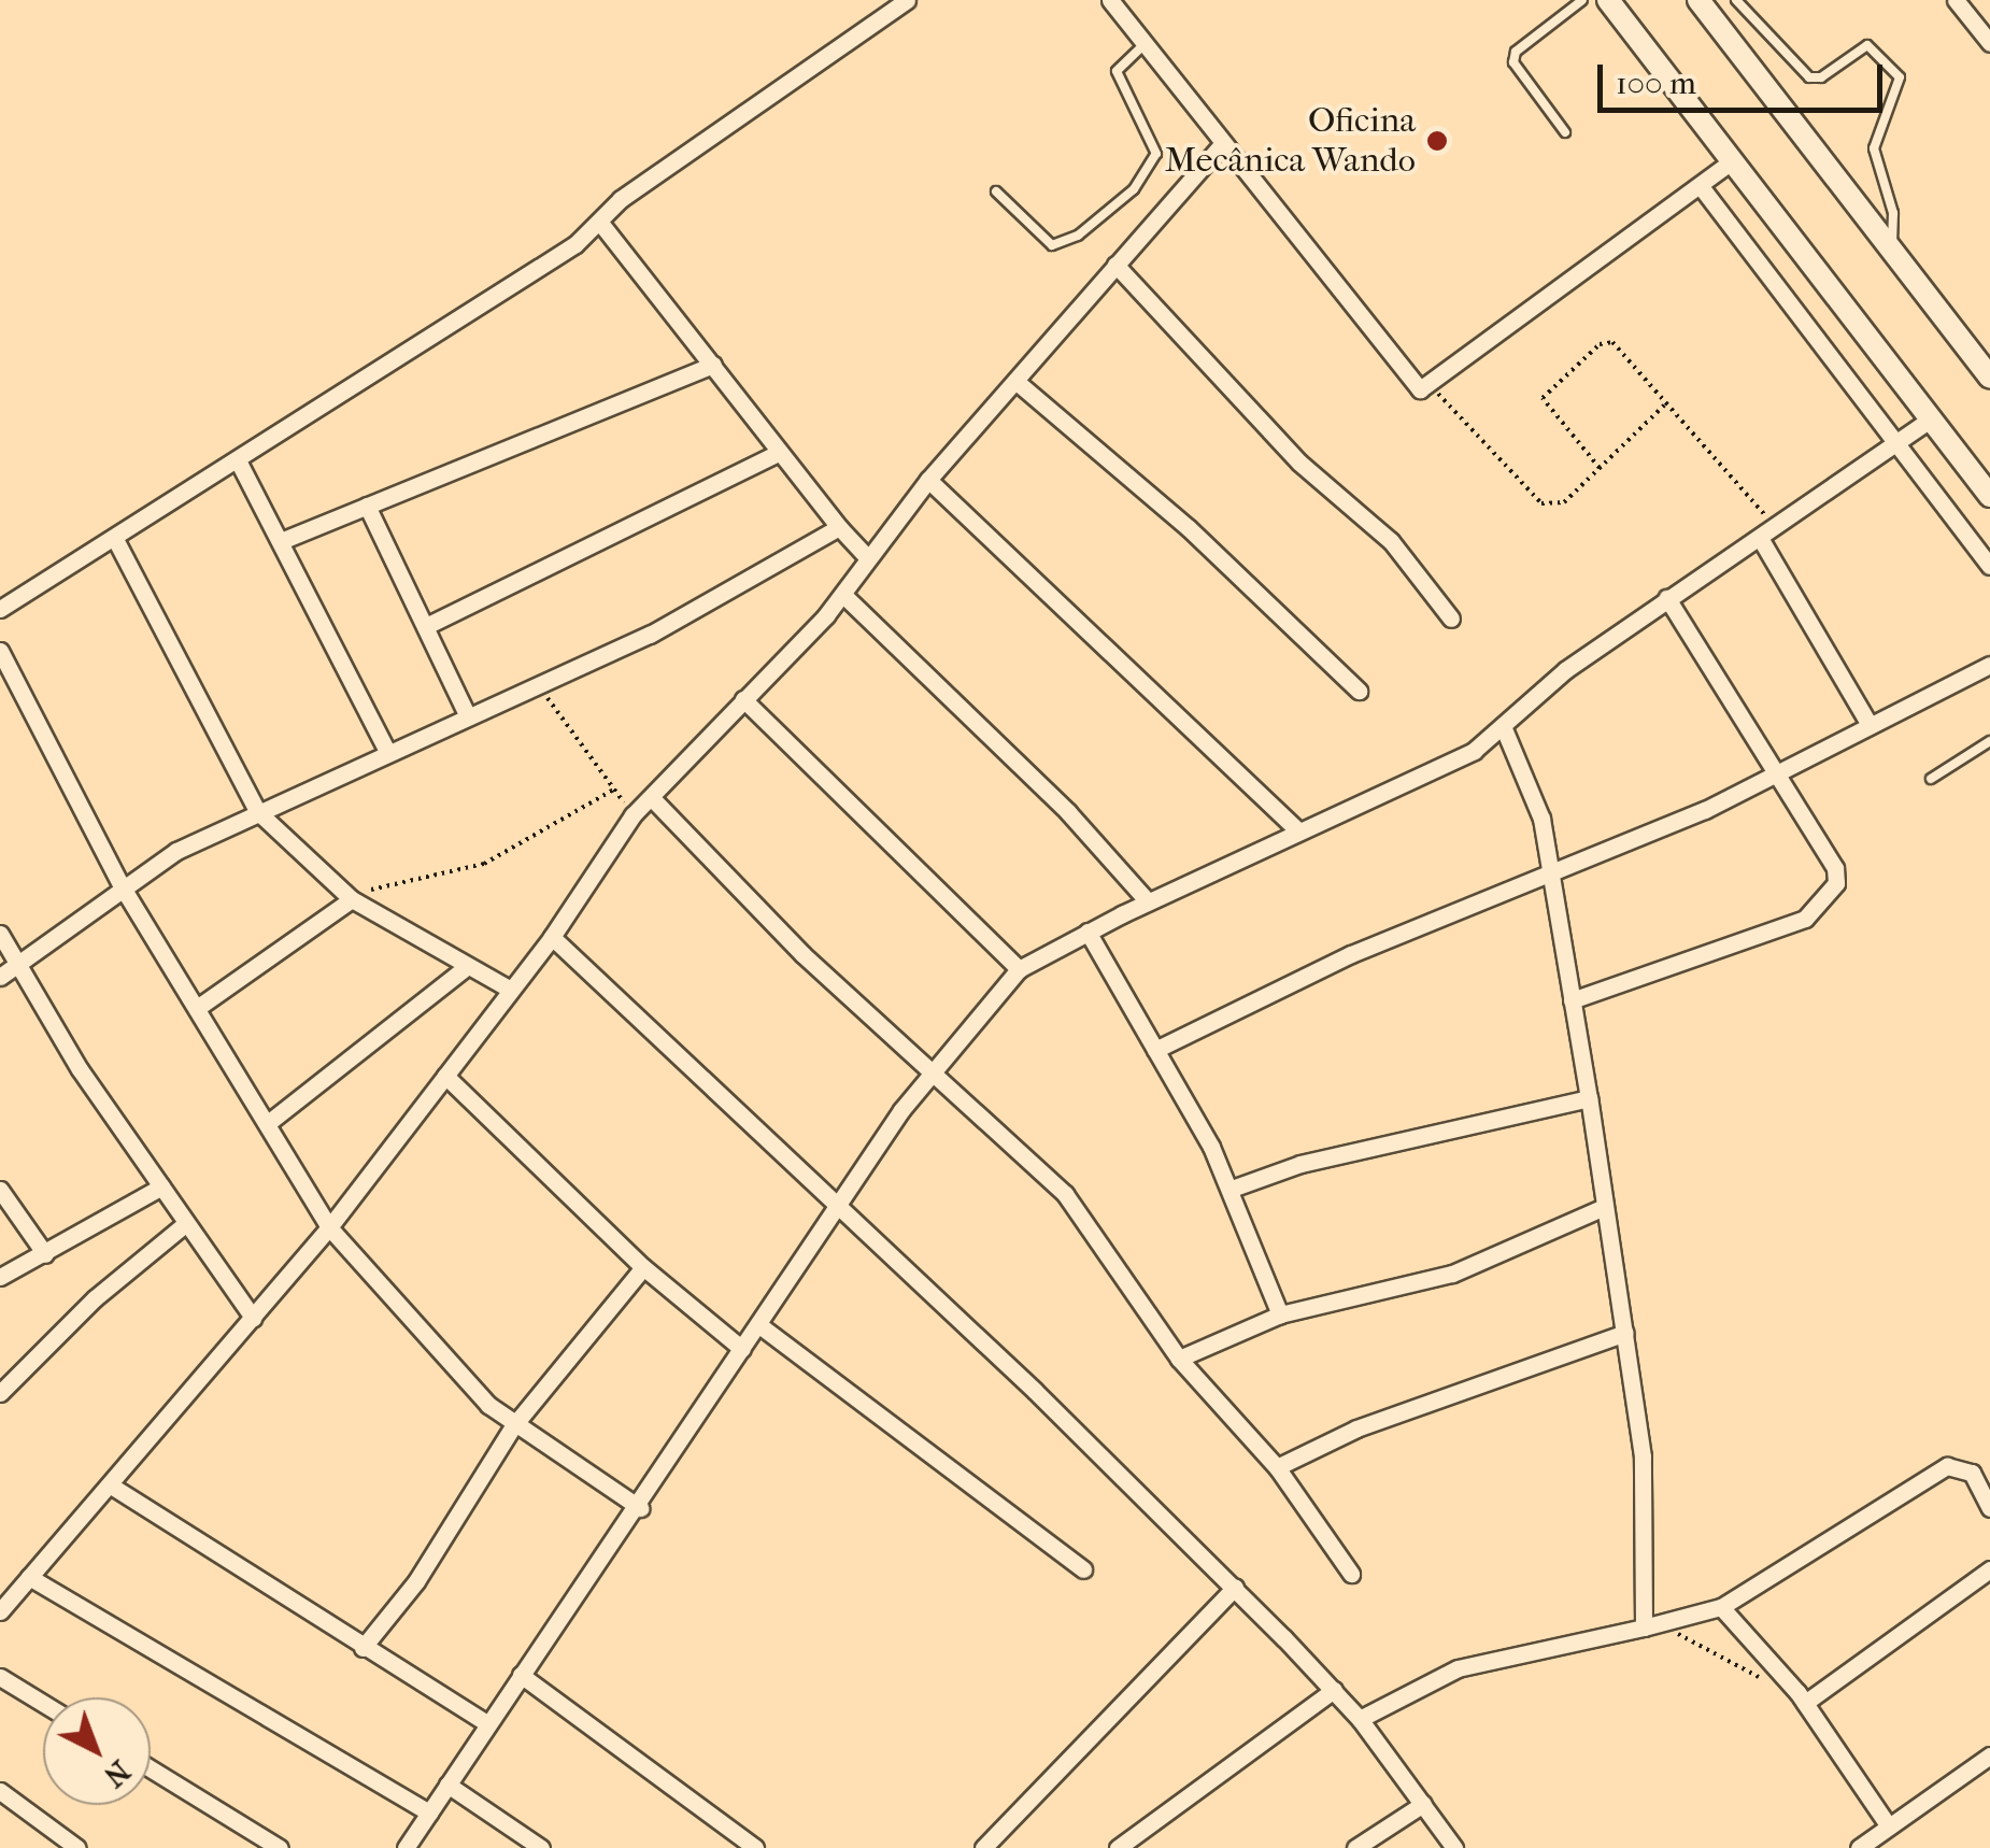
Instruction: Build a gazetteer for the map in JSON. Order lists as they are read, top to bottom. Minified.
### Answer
{"places":["Oficina Mecânica Wando"],"scale_bar":"100 m","north":"bottom right"}
